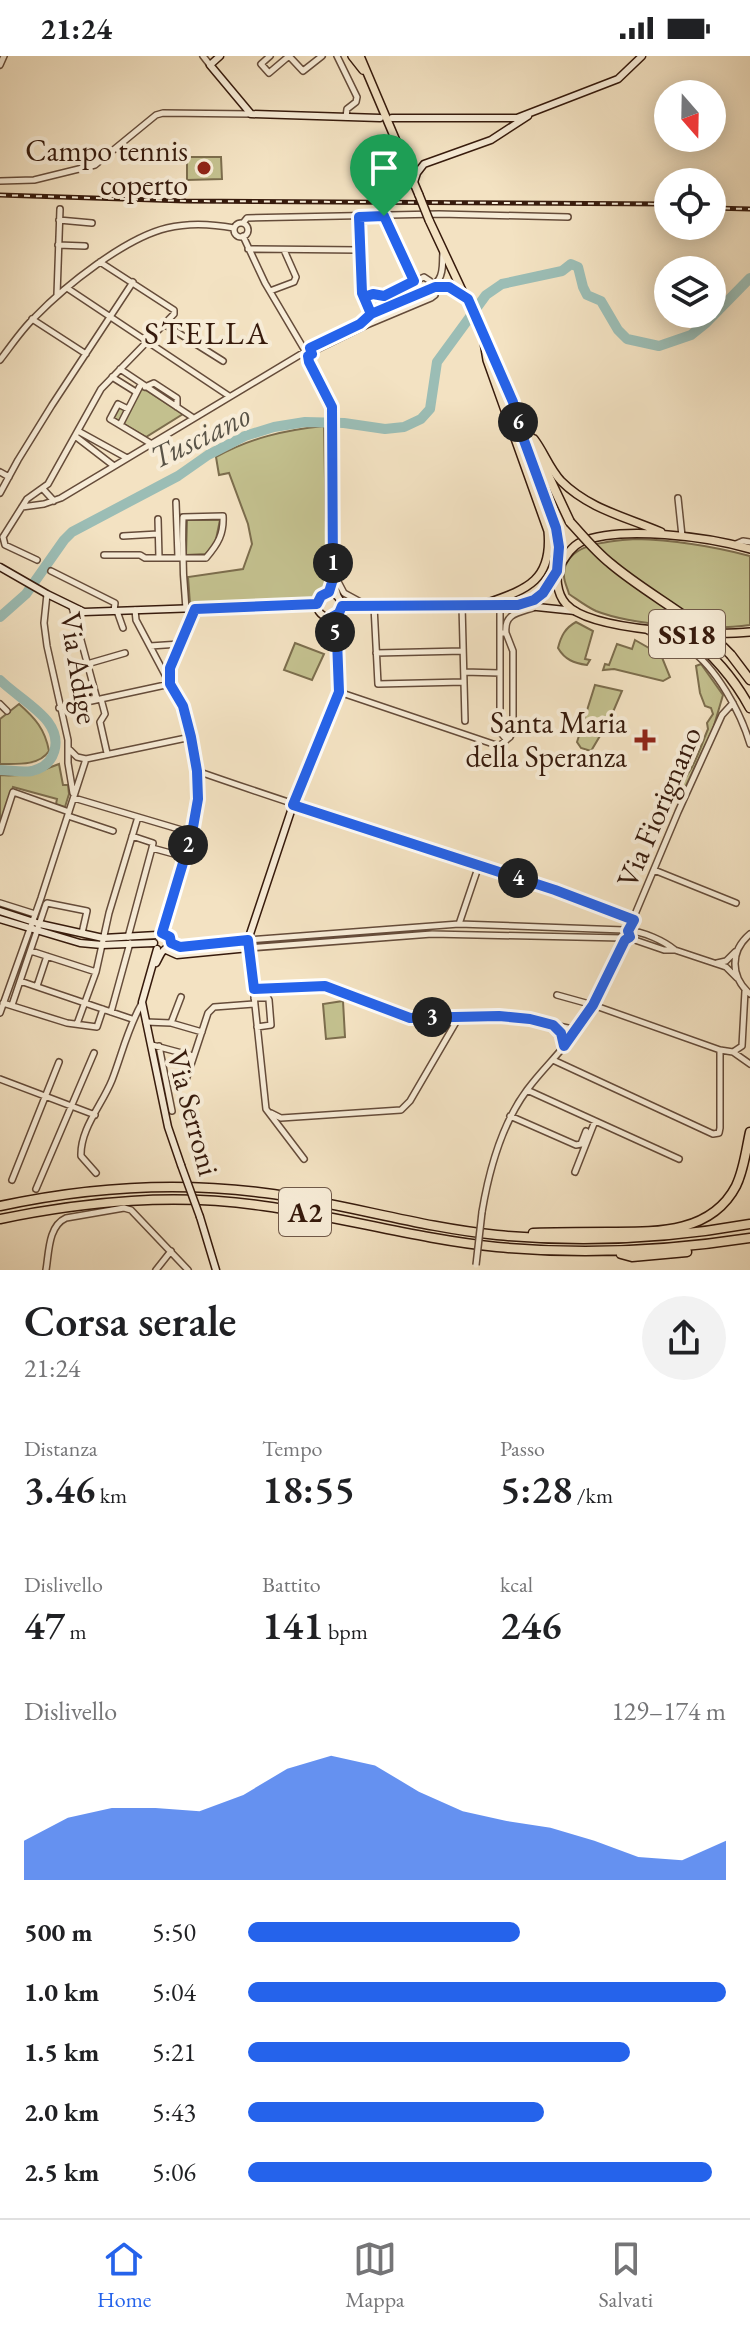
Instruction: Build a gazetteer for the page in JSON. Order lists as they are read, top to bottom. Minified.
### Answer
{"streets":{"highway":["A2"],"main road":["SS18"],"street":["Via Adige","Via Fiorignano","Via Serroni"]},"crossings":[["SS18","Via Fiorignano"]],"districts":["STELLA"],"water":["Tusciano"],"places":{"other":["Campo tennis coperto"],"health":["Santa Maria della Speranza"]},"north":"bottom","page":{"status":"21:24","pins":["6","1","5","2","4","3"],"heading":["Corsa serale","21:24"],"stats":[["Distanza","3.46 km"],["Tempo","18:55"],["Passo","5:28 /km"],["Dislivello","47 m"],["Battito","141 bpm"],["kcal","246"]],"chart":["Dislivello","129–174 m"],"list":[{"name":"500 m","note":"5:50"},{"name":"1.0 km","note":"5:04"},{"name":"1.5 km","note":"5:21"},{"name":"2.0 km","note":"5:43"},{"name":"2.5 km","note":"5:06"}],"tabs":["Home","Mappa","Salvati"]}}
